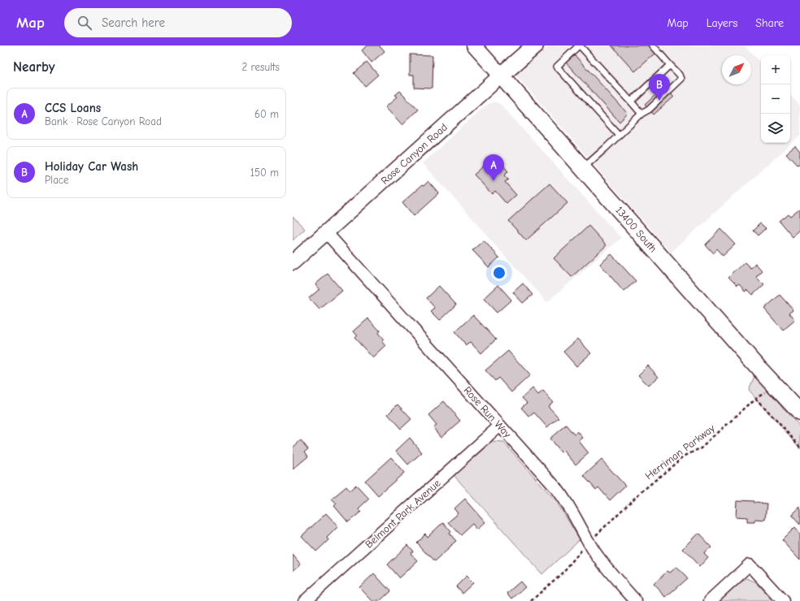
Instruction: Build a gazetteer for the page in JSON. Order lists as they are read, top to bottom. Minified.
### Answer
{"streets":{"main road":["Rose Canyon Road","13400 South"],"street":["Rose Run Way","Belmont Park Avenue"],"path":["Herriman Parkway"]},"crossings":[["Rose Canyon Road","13400 South"],["Rose Canyon Road","Rose Run Way"],["Rose Run Way","Belmont Park Avenue"]],"north":"top right","page":{"header":"Map","search":"Search here","nav":["Map","Layers","Share"],"heading":["Nearby","2 results"],"map_buttons":["+","−"],"pins":["B","A"],"list":[{"mark":"A","name":"CCS Loans","note":"Bank · Rose Canyon Road","value":"60 m"},{"mark":"B","name":"Holiday Car Wash","note":"Place","value":"150 m"}]}}
